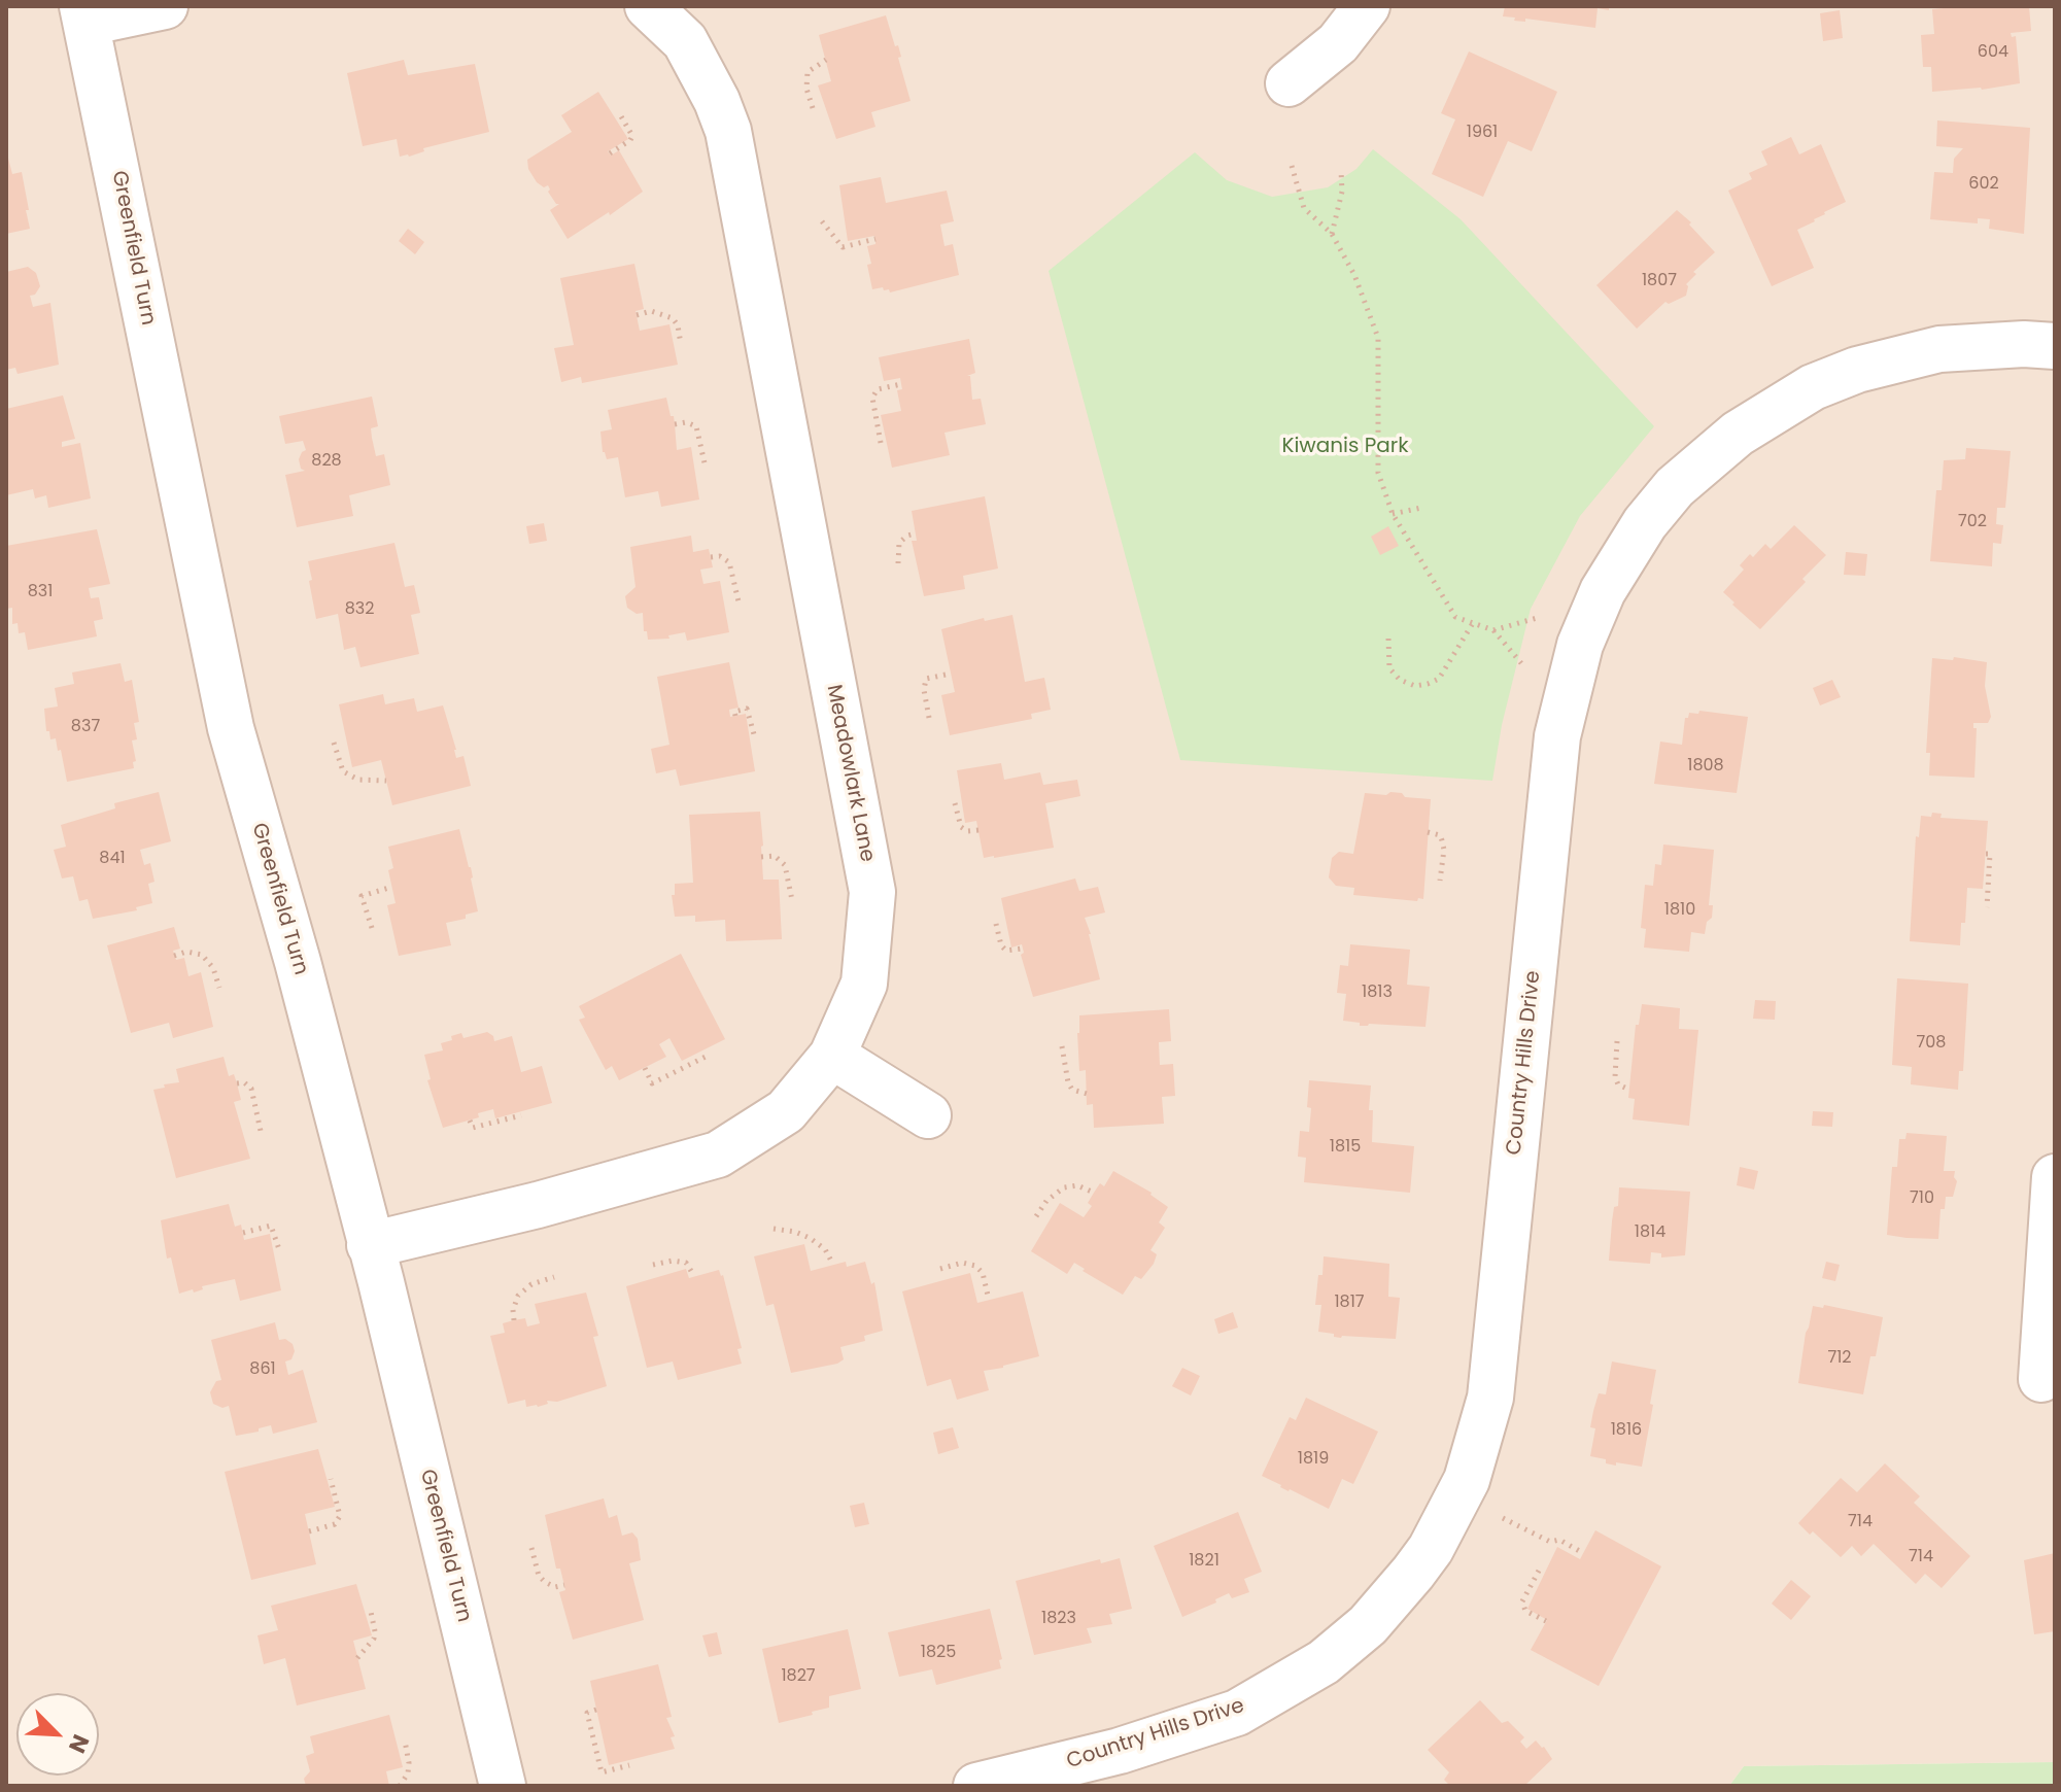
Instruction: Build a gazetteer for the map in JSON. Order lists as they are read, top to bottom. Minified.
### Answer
{"streets":{"street":["Greenfield Turn","Meadowlark Lane","Country Hills Drive"]},"crossings":[["Greenfield Turn","Meadowlark Lane"]],"parks":["Kiwanis Park"],"house_numbers":["604","1961","602","1807","828","702","831","832","837","1808","841","1810","1813","708","1815","710","1814","1817","712","861","1816","1819","714","714","1821","1823","1825","1827"],"north":"bottom right"}
